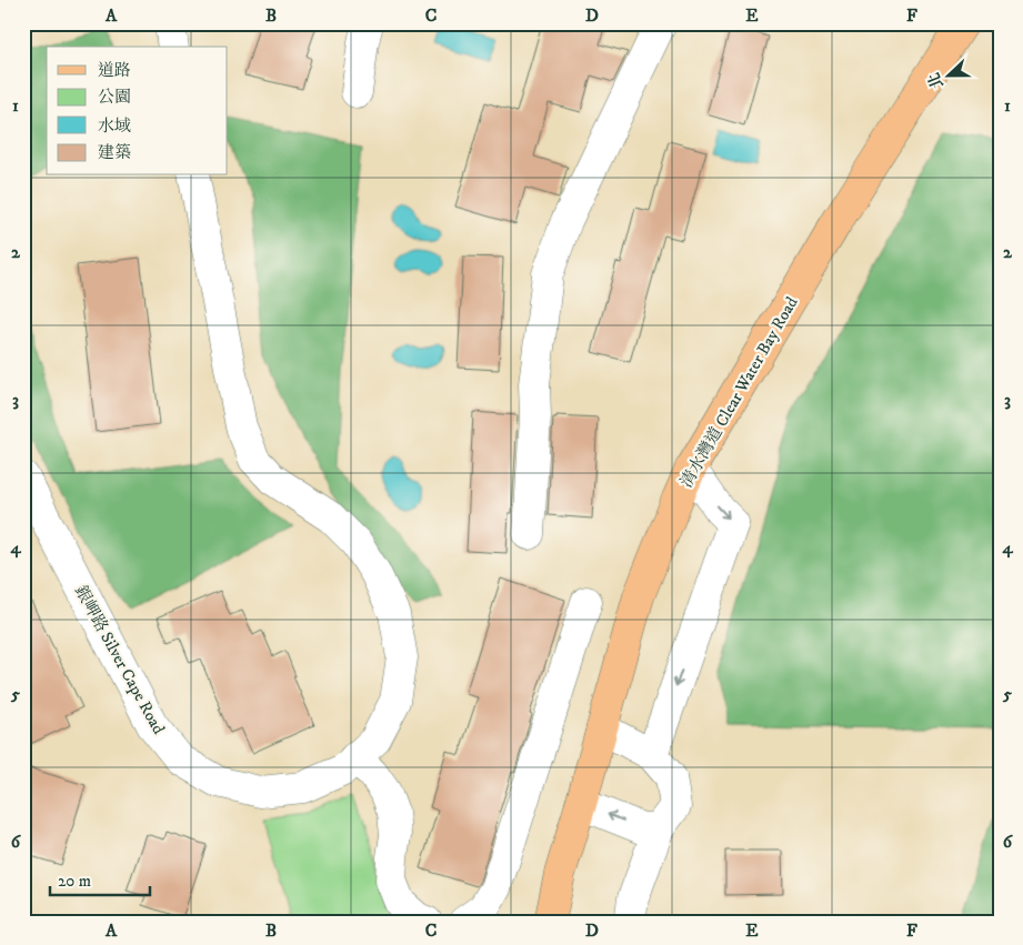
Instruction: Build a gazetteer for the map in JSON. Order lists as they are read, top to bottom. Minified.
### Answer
{"streets":{"main road":["清水灣道 Clear Water Bay Road"],"street":["銀岬路 Silver Cape Road"]},"legend":["道路","公園","水域","建築"],"scale_bar":"20 m","north":"left","grid":{"columns":["A","B","C","D","E","F"],"rows":["1","2","3","4","5","6"]}}
